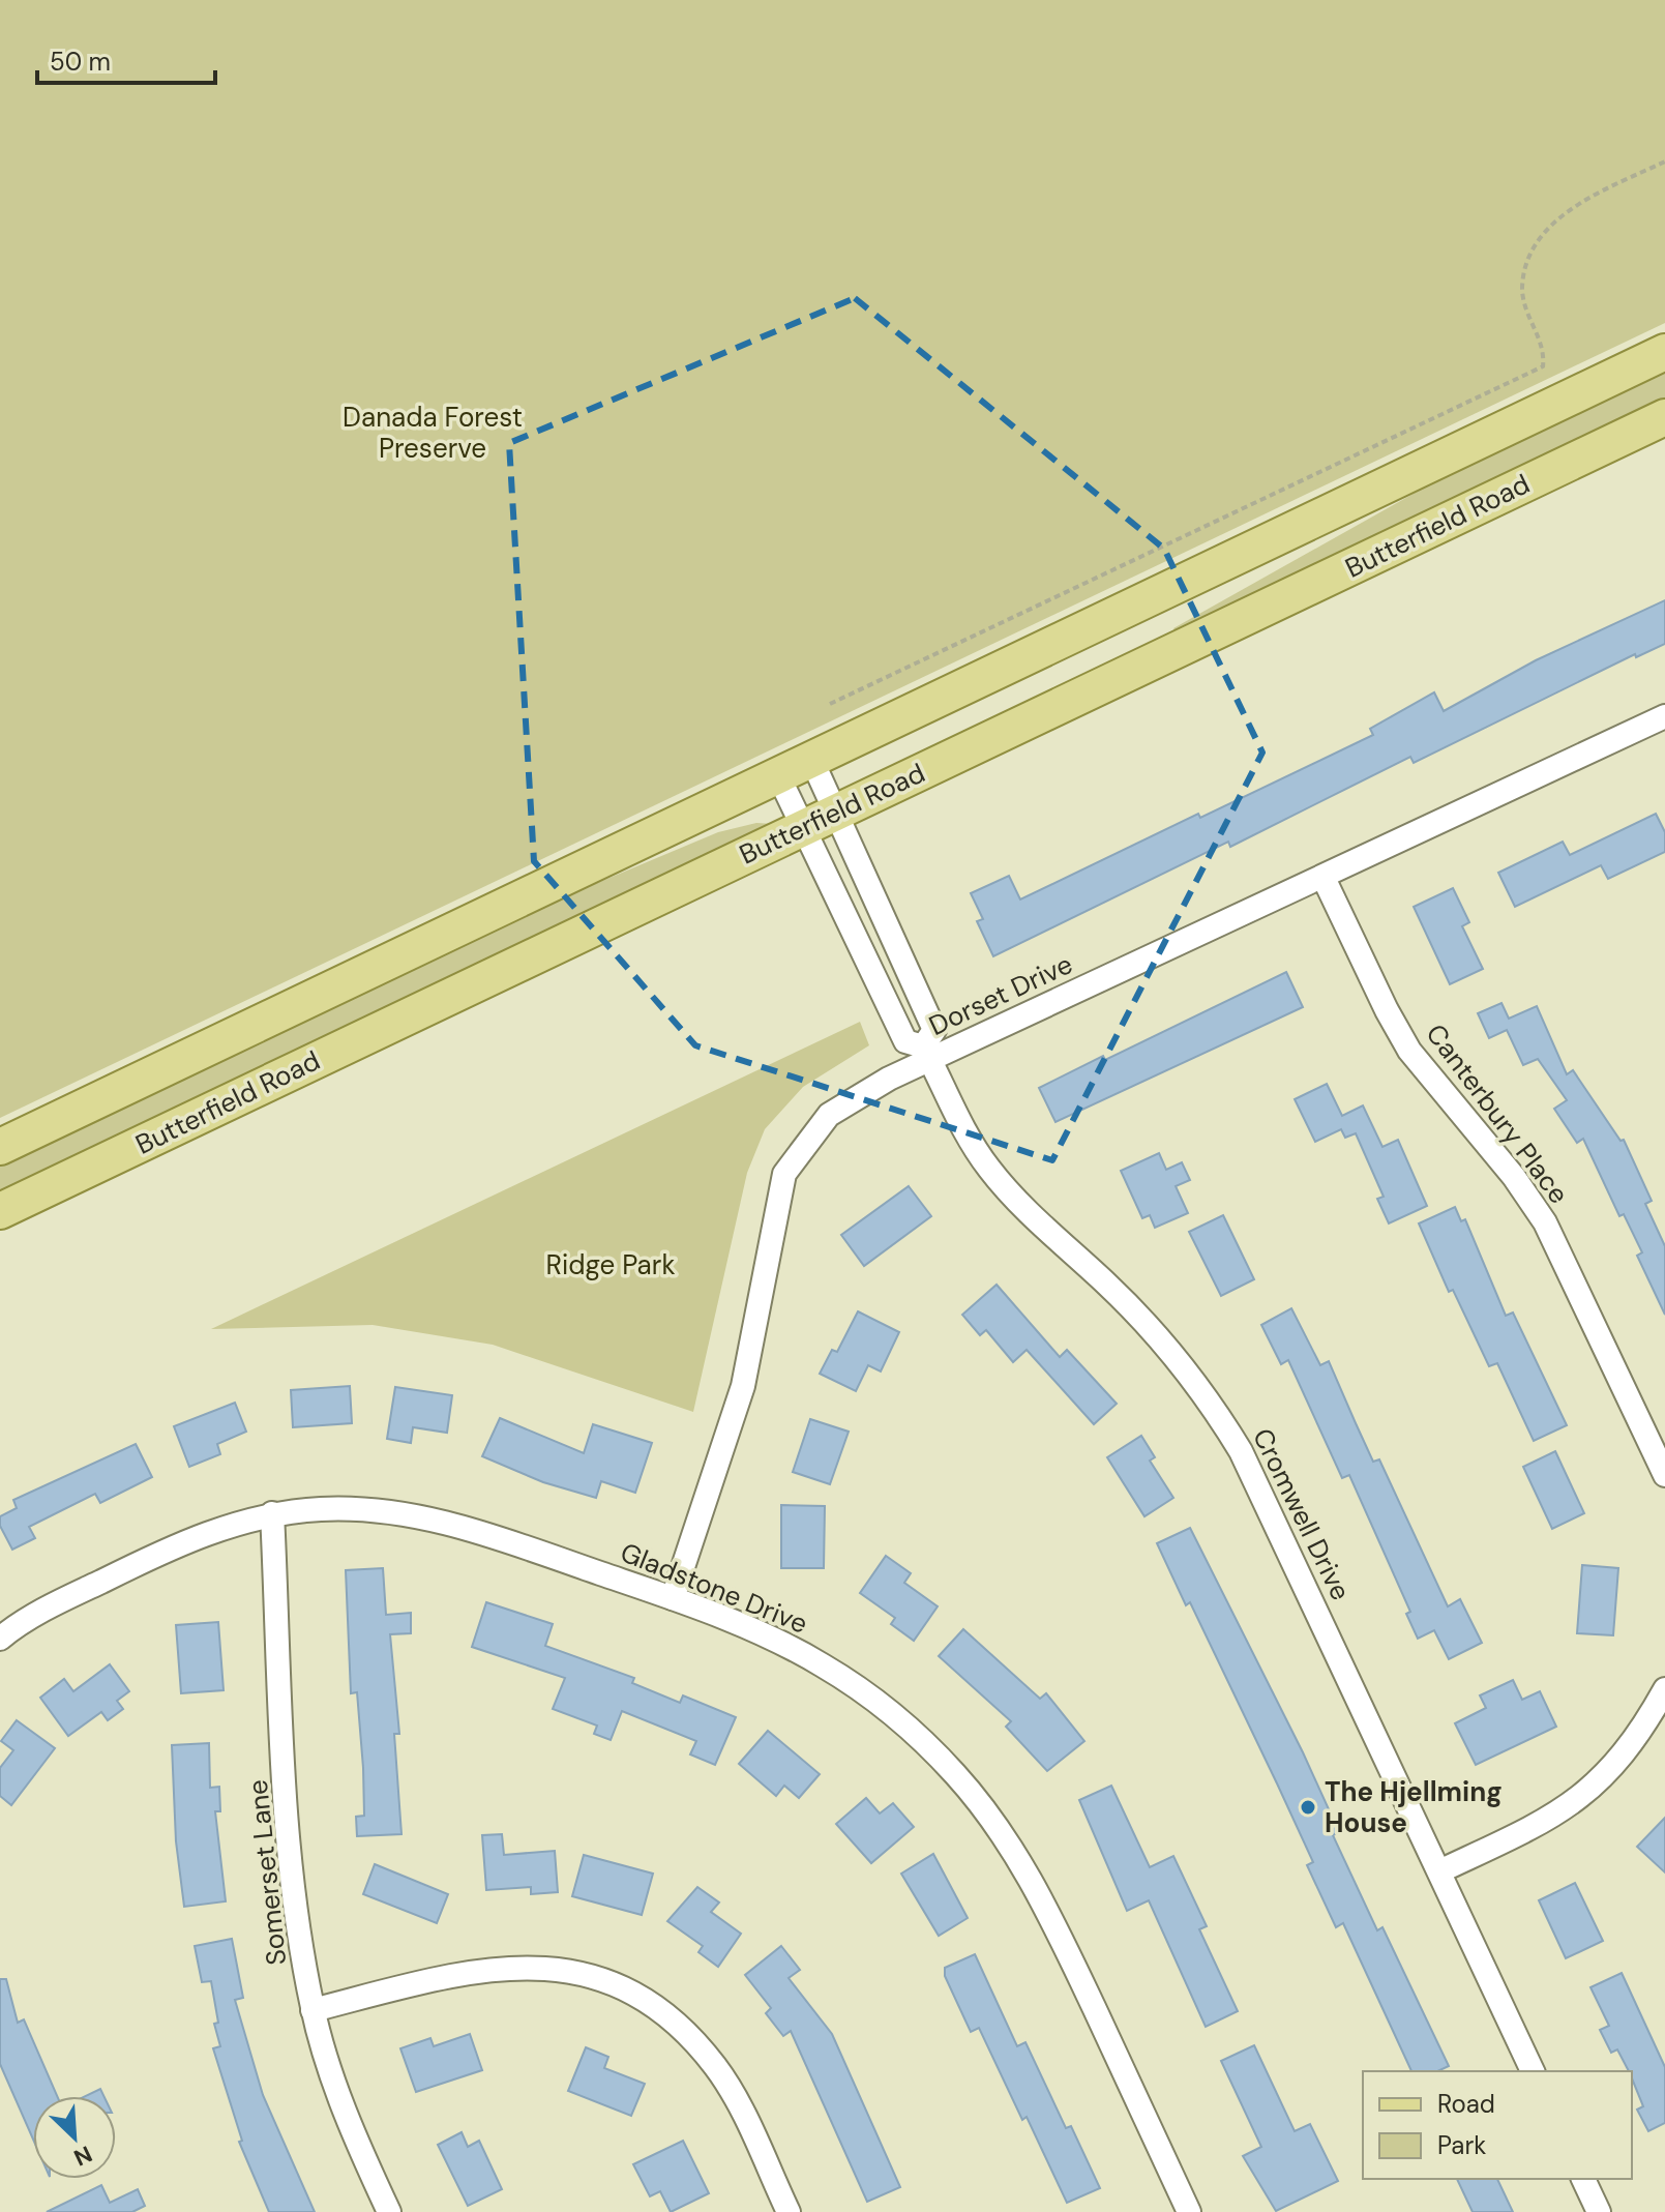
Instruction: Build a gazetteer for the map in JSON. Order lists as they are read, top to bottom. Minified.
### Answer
{"streets":{"main road":["Butterfield Road"],"street":["Dorset Drive","Canterbury Place","Cromwell Drive","Gladstone Drive","Somerset Lane"]},"crossings":[["Butterfield Road","Cromwell Drive"],["Dorset Drive","Canterbury Place"],["Dorset Drive","Cromwell Drive"],["Dorset Drive","Gladstone Drive"],["Gladstone Drive","Somerset Lane"]],"parks":["Danada Forest Preserve","Ridge Park"],"places":["The Hjellming House"],"legend":["Road","Park"],"scale_bar":"50 m","north":"bottom right"}
